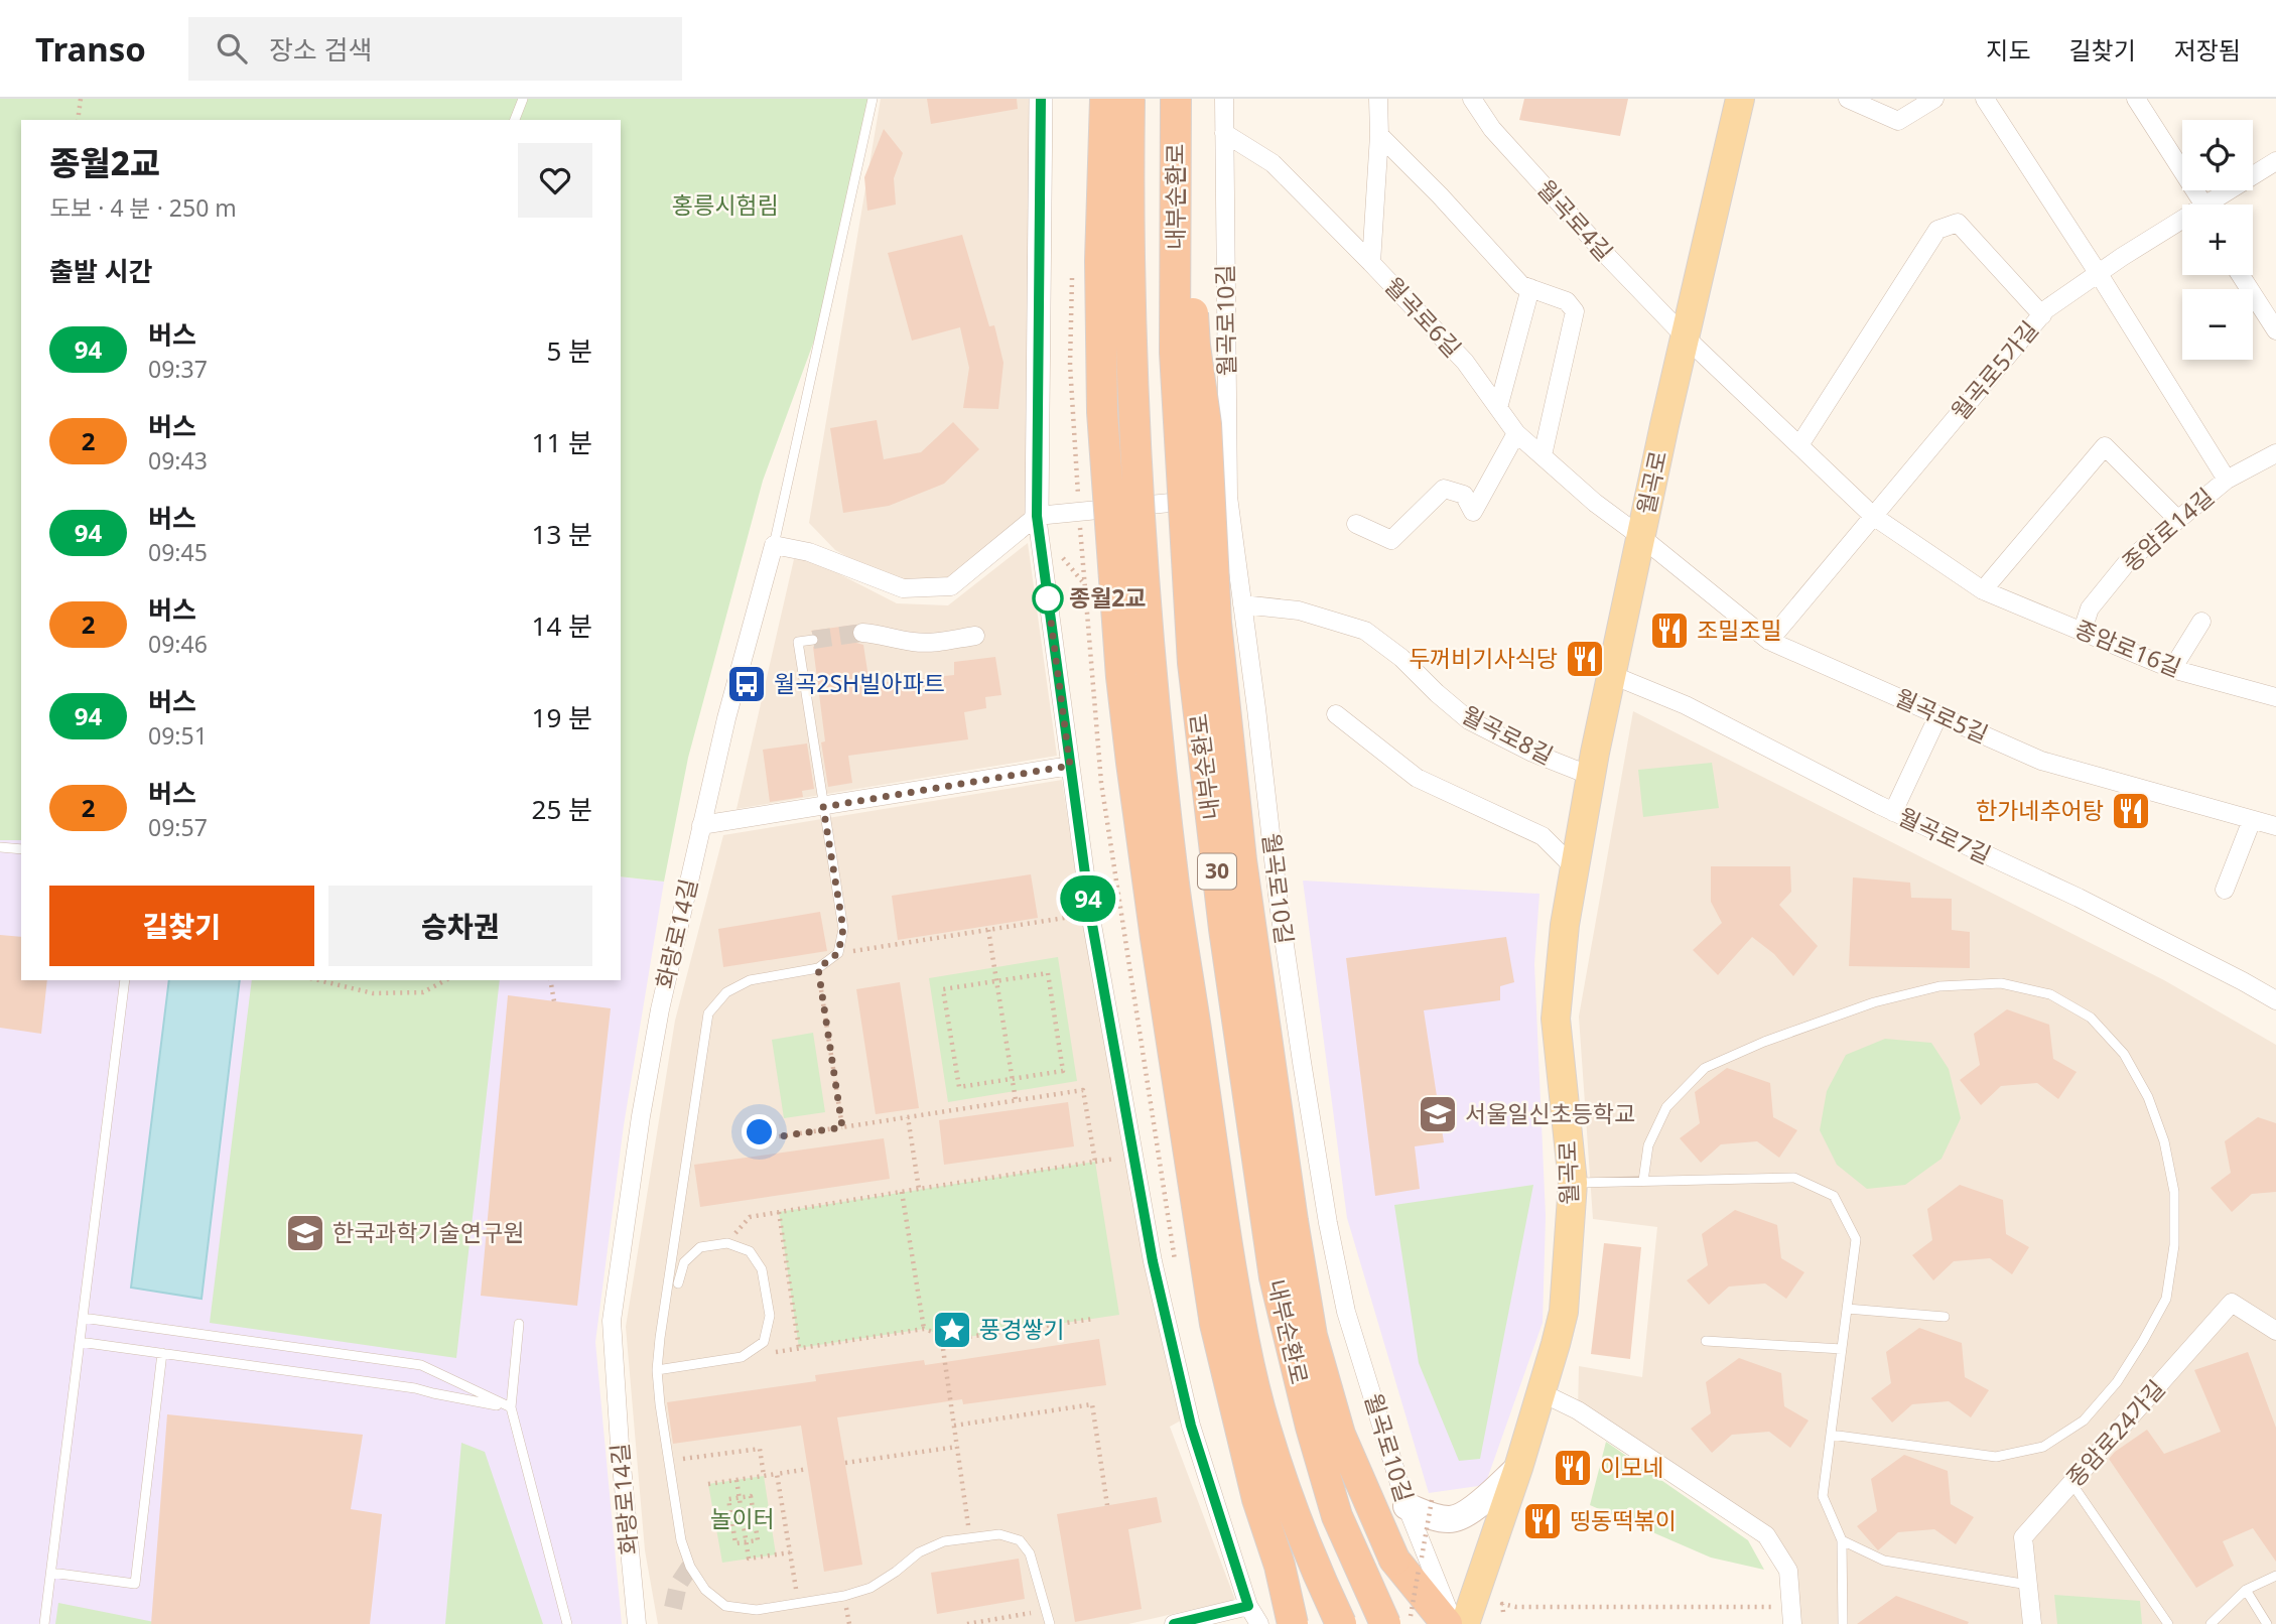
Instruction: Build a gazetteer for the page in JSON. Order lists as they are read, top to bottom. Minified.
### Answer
{"streets":{"highway":["내부순환로","30"],"main road":["월곡로"],"street":["월곡로4길","월곡로6길","월곡로10길","월곡로5가길","종암로14길","종암로16길","월곡로5길","월곡로8길","월곡로7길","화랑로14길","종암로24가길"]},"crossings":[["월곡로4길","월곡로"],["월곡로4길","종암로16길"],["월곡로6길","월곡로"],["월곡로6길","월곡로5길"],["월곡로10길","월곡로8길"],["월곡로5가길","종암로16길"],["월곡로5가길","월곡로5길"],["월곡로","종암로16길"],["월곡로","월곡로5길"],["월곡로","월곡로8길"],["월곡로","월곡로7길"],["종암로14길","종암로16길"]],"parks":["홍릉시험림","놀이터"],"places":{"other":["종월2교"],"restaurant":["조밀조밀","두꺼비기사식당","한가네추어탕","이모네","띵동떡볶이"],"bus stop":["월곡2SH빌아파트"],"school or university":["서울일신초등학교","한국과학기술연구원"],"place":["풍경쌓기"]},"lines":["bus line 94"],"page":{"header":"Transo","search":"장소 검색","nav":["지도","길찾기","저장됨"],"on_map":"94","map_buttons":["+","−"],"heading":[["종월2교","도보 · 4 분 · 250 m"],"출발 시간"],"list":[{"mark":"94","name":"버스","note":"09:37","value":"5 분"},{"mark":"2","name":"버스","note":"09:43","value":"11 분"},{"mark":"94","name":"버스","note":"09:45","value":"13 분"},{"mark":"2","name":"버스","note":"09:46","value":"14 분"},{"mark":"94","name":"버스","note":"09:51","value":"19 분"},{"mark":"2","name":"버스","note":"09:57","value":"25 분"}],"buttons":["길찾기","승차권"]}}
